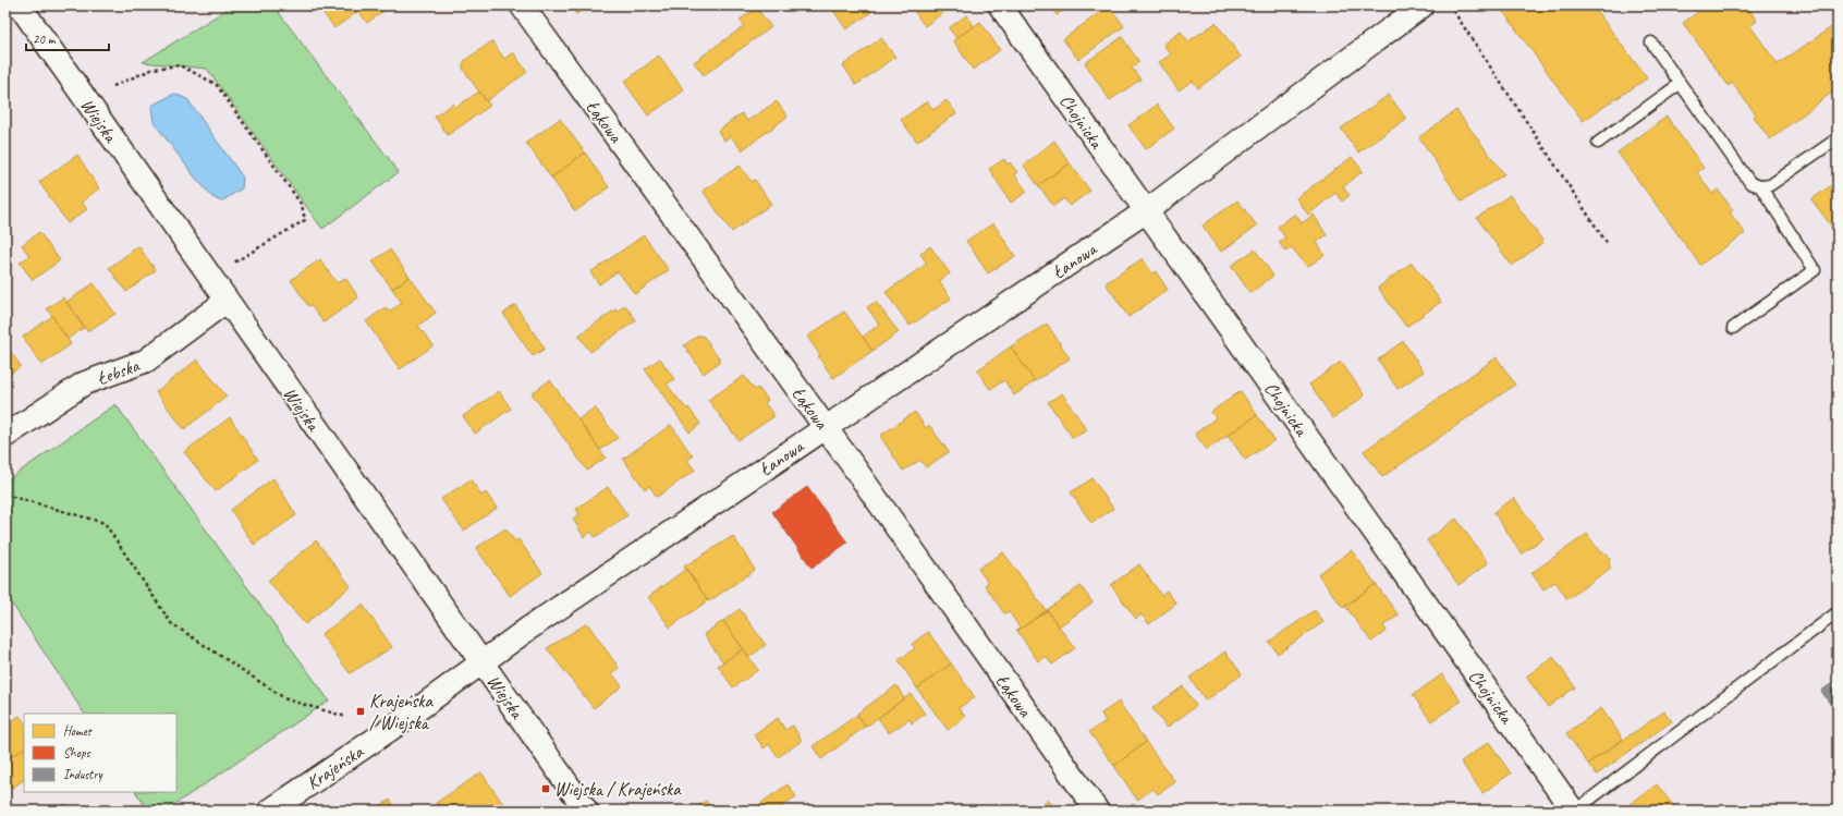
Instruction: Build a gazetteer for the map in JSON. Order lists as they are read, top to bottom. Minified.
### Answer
{"streets":{"street":["Wiejska","Łąkowa","Chojnicka","Łanowa","Łebska","Krajeńska"]},"crossings":[["Wiejska","Łanowa"],["Wiejska","Łebska"],["Wiejska","Krajeńska"],["Łąkowa","Łanowa"],["Chojnicka","Łanowa"],["Łanowa","Krajeńska"]],"places":{"transit":["Krajeńska / Wiejska","Wiejska / Krajeńska"]},"legend":["Homes","Shops","Industry"],"scale_bar":"20 m"}
